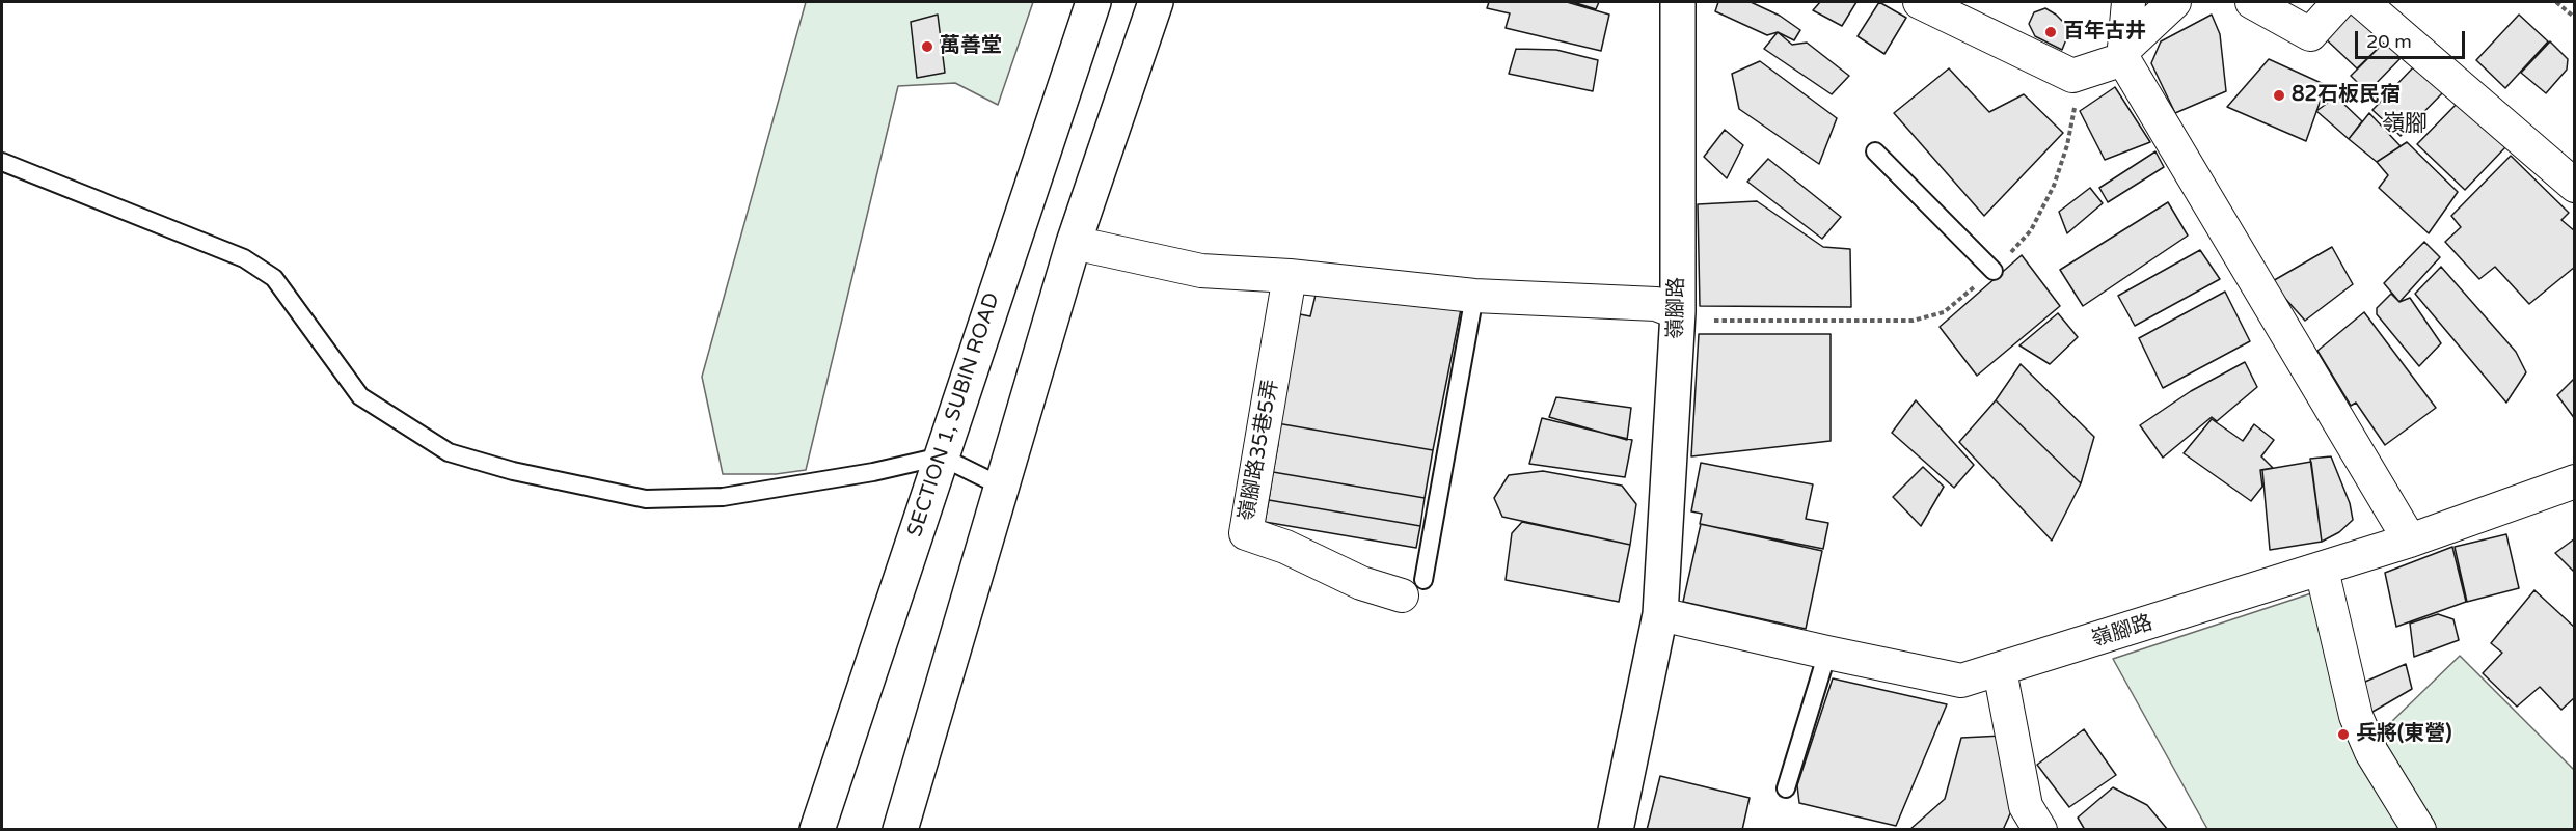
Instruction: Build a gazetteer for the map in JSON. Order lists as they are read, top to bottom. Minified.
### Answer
{"streets":{"main road":["嶺腳路","SECTION 1, SUBIN ROAD"],"street":["嶺腳路35巷5弄"]},"districts":["嶺腳"],"places":["百年古井","萬善堂","82石板民宿","兵將(東營)"],"scale_bar":"20 m"}
